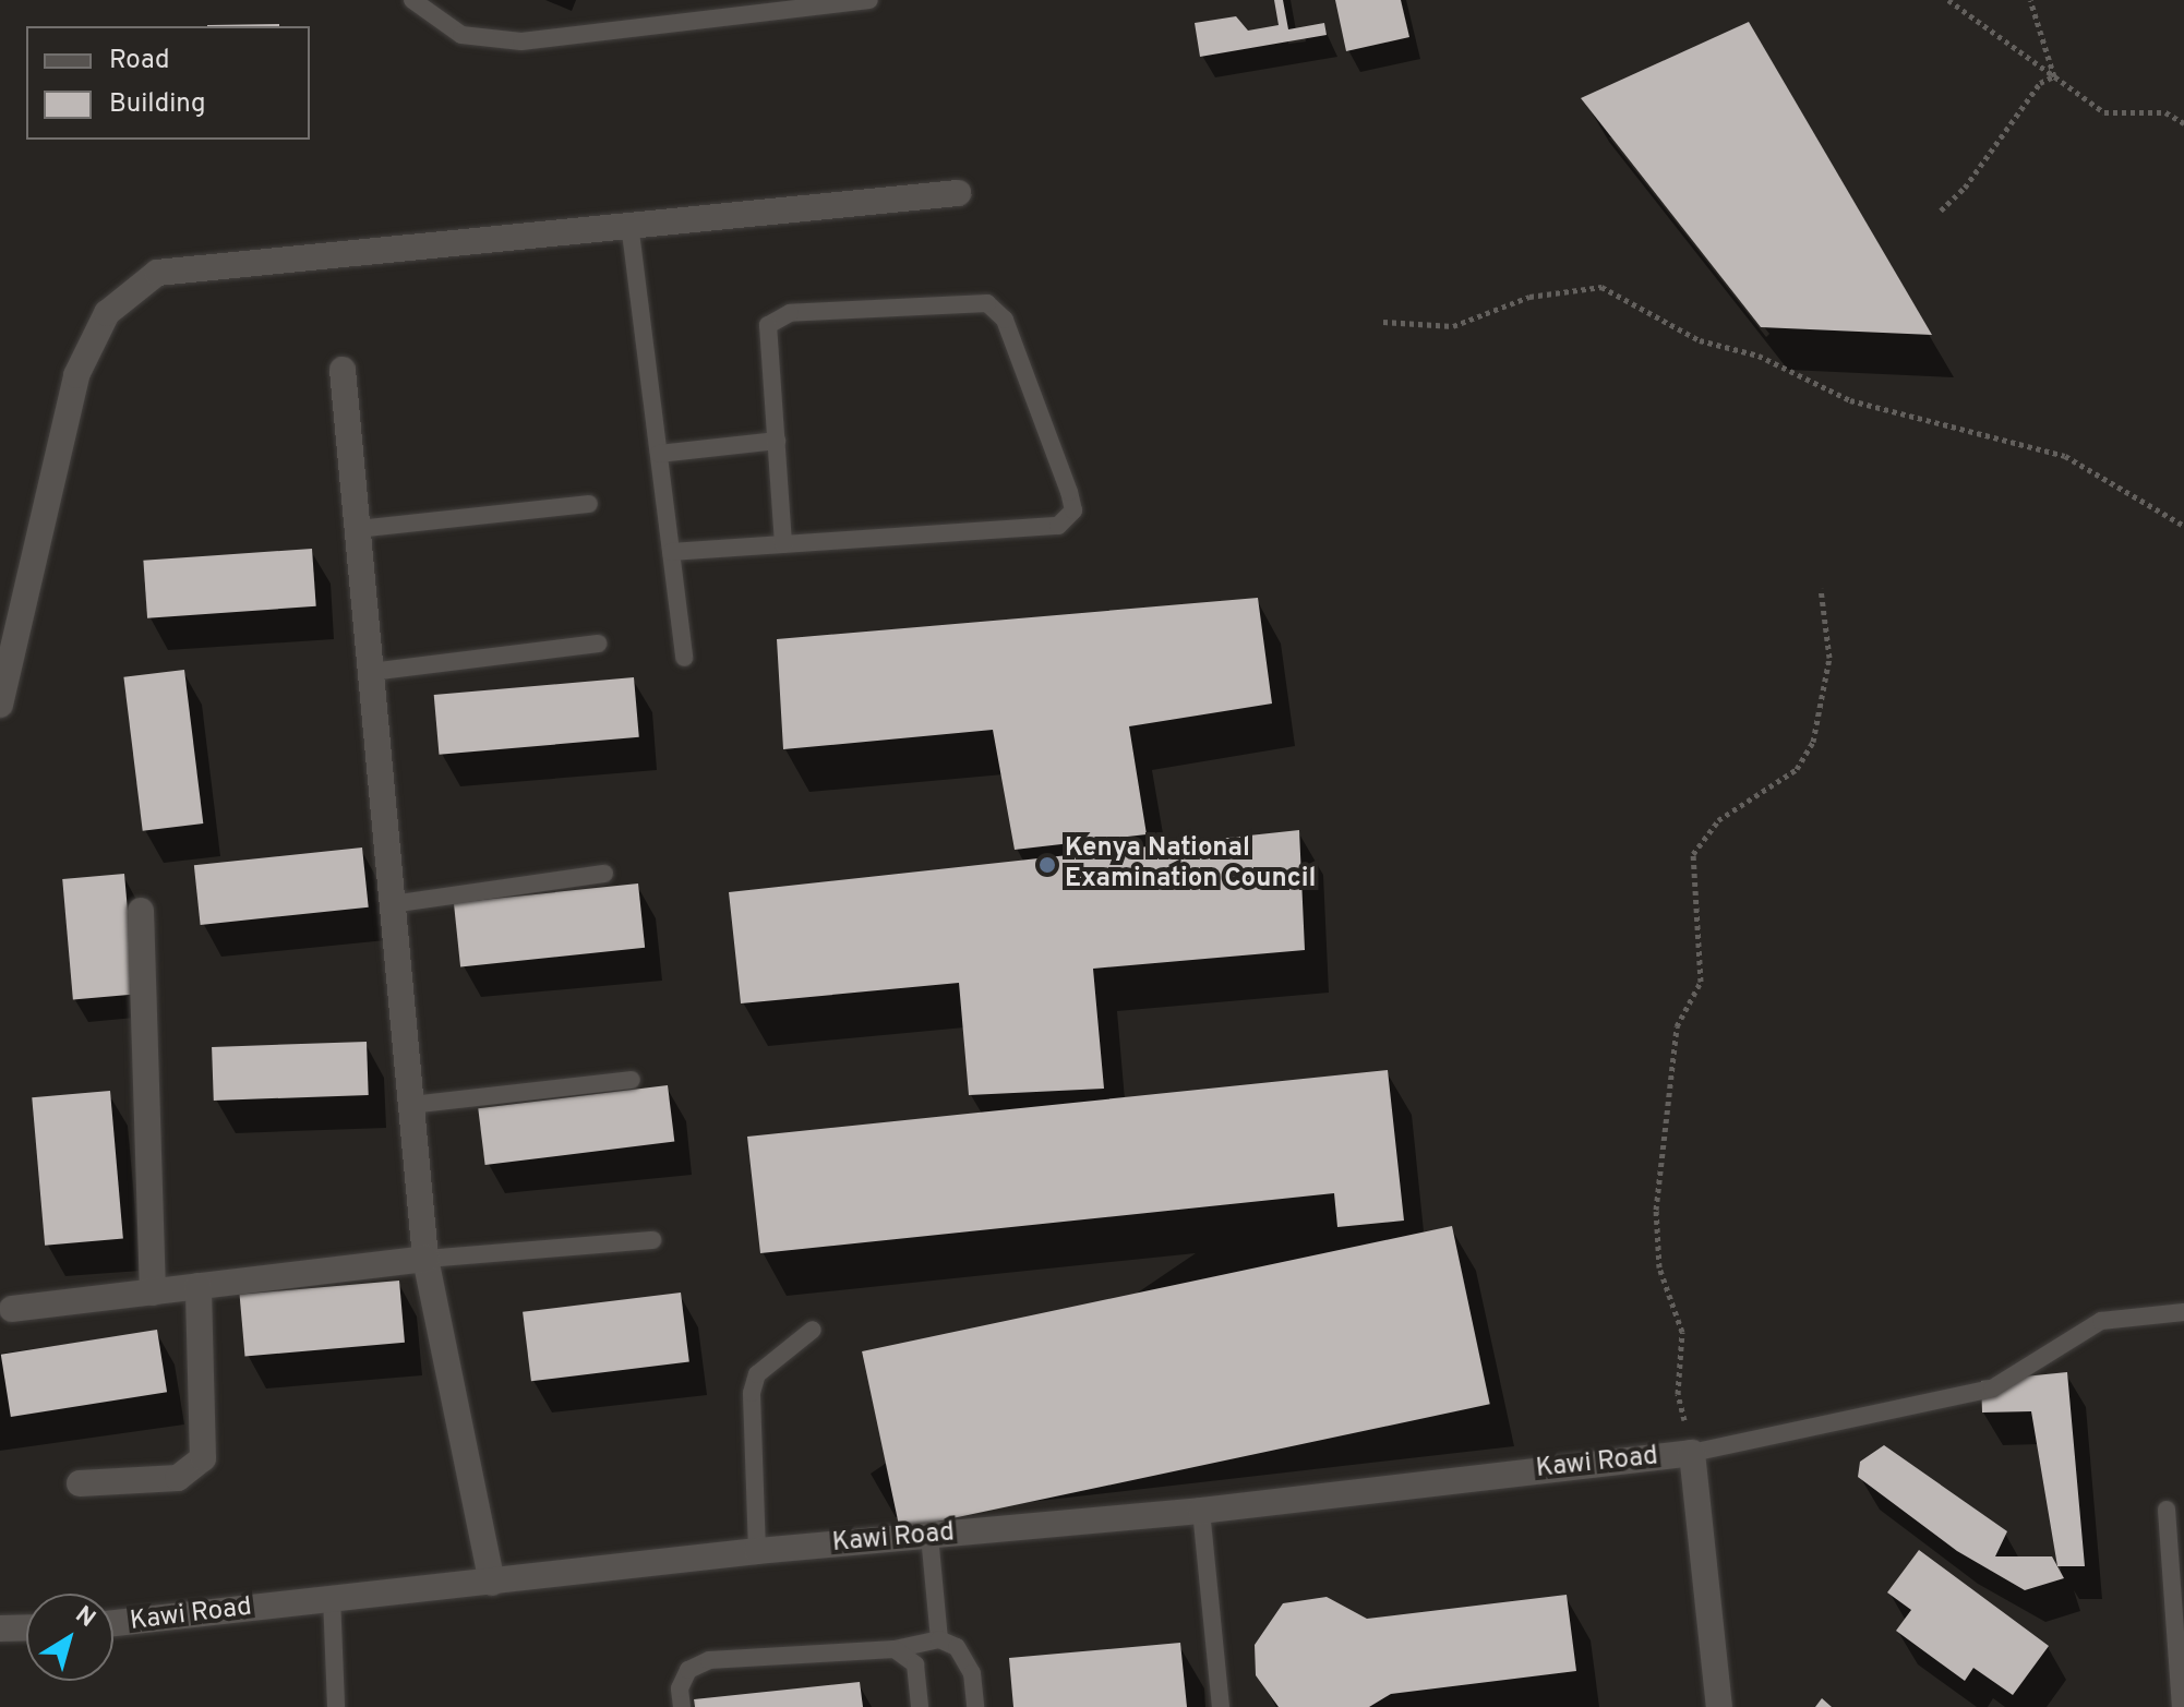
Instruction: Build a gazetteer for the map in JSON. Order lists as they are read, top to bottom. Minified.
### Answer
{"streets":{"street":["Kawi Road"]},"places":["Kenya National Examination Council"],"legend":["Road","Building"],"north":"top right"}
